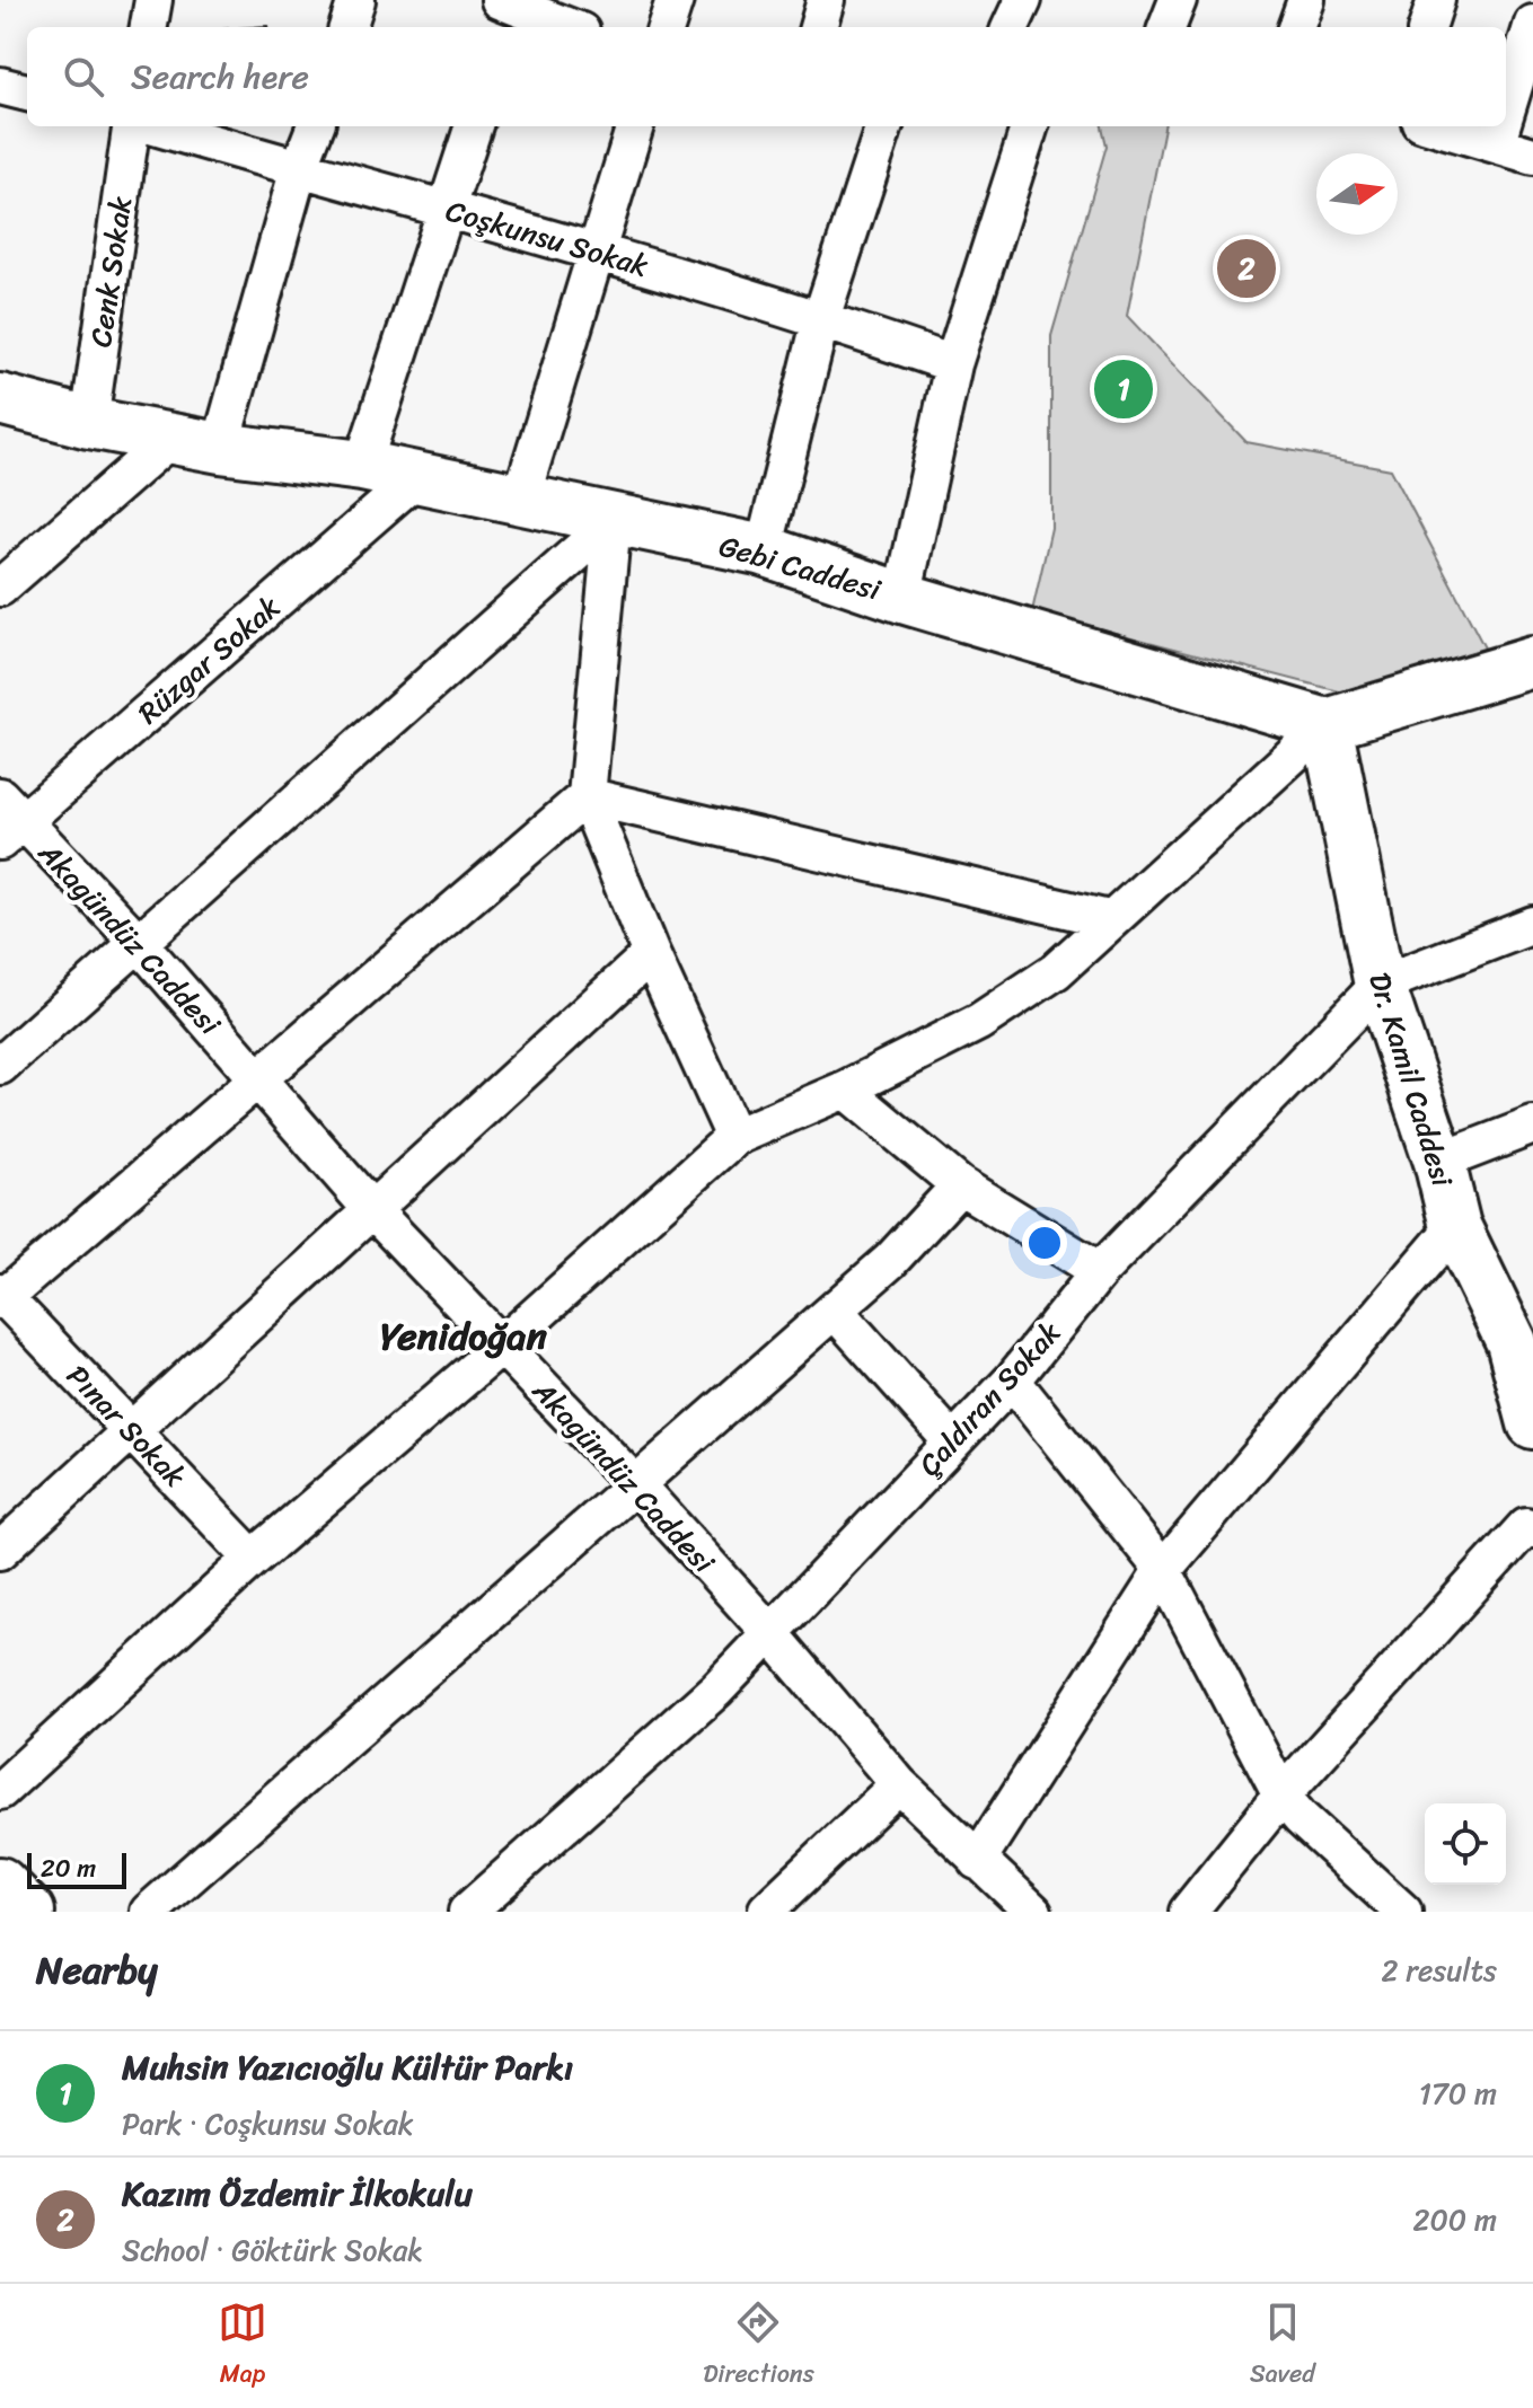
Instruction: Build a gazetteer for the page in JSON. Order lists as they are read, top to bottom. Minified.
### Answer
{"streets":{"main road":["Gebi Caddesi","Dr. Kamil Caddesi"],"street":["Coşkunsu Sokak","Cenk Sokak","Rüzgar Sokak","Akagündüz Caddesi","Çaldıran Sokak","Pınar Sokak"]},"crossings":[["Cenk Sokak","Gebi Caddesi"],["Gebi Caddesi","Rüzgar Sokak"],["Gebi Caddesi","Dr. Kamil Caddesi"],["Rüzgar Sokak","Akagündüz Caddesi"],["Akagündüz Caddesi","Çaldıran Sokak"],["Dr. Kamil Caddesi","Çaldıran Sokak"]],"districts":["Yenidoğan"],"scale_bar":"20 m","north":"right","page":{"search":"Search here","pins":["2","1"],"scale":"20 m","heading":["Nearby","2 results"],"list":[{"mark":"1","name":"Muhsin Yazıcıoğlu Kültür Parkı","note":"Park · Coşkunsu Sokak","value":"170 m"},{"mark":"2","name":"Kazım Özdemir İlkokulu","note":"School · Göktürk Sokak","value":"200 m"}],"nav":["Map","Directions","Saved"]}}
